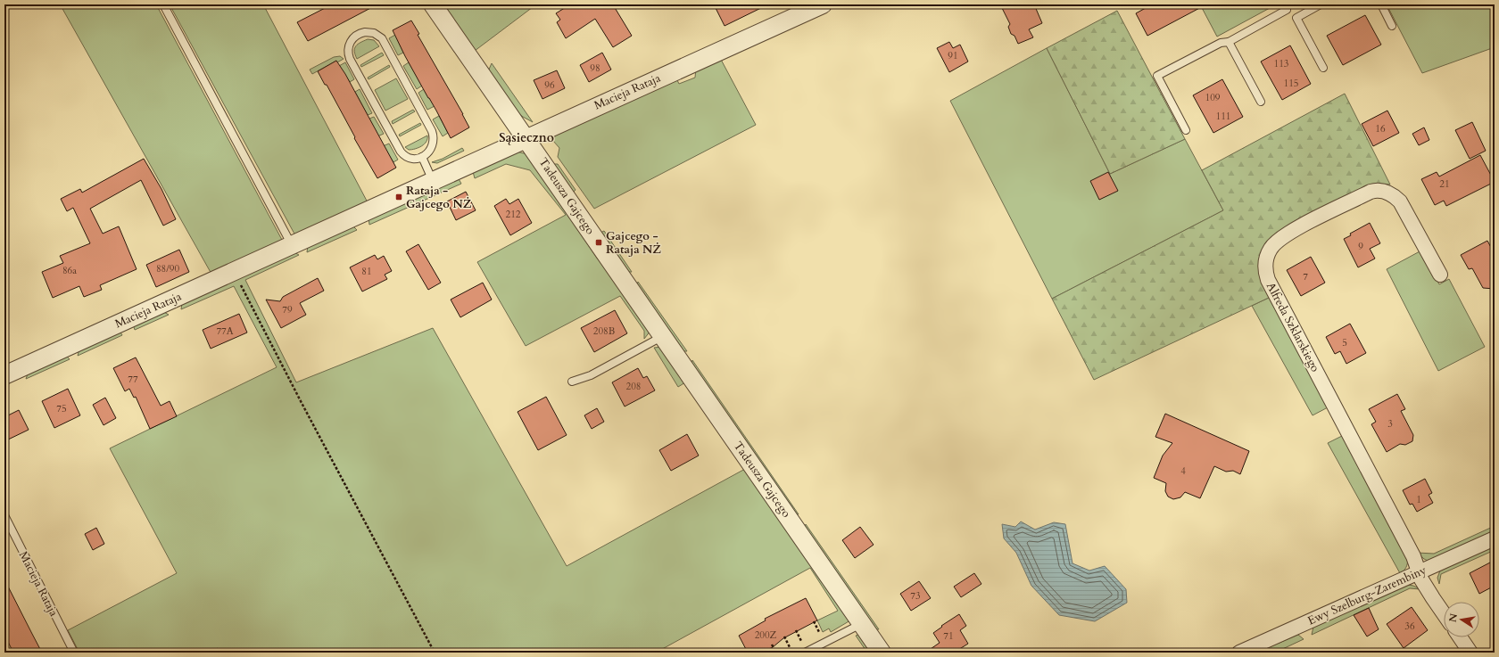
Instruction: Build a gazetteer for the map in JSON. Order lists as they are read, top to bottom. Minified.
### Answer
{"streets":{"street":["Macieja Rataja","Tadeusza Gajcego","Alfreda Szklarskiego","Ewy Szelburg-Zarembiny"]},"crossings":[["Macieja Rataja","Tadeusza Gajcego"],["Alfreda Szklarskiego","Ewy Szelburg-Zarembiny"]],"districts":["Sąsieczno"],"places":{"transit":["Rataja - Gajcego NŻ","Gajcego - Rataja NŻ"]},"house_numbers":["91","113","98","115","96","109","111","16","21","212","9","88/90","86a","81","7","79","77A","208B","5","77","208","75","3","4","1","73","36","200Z","71"],"north":"left"}
